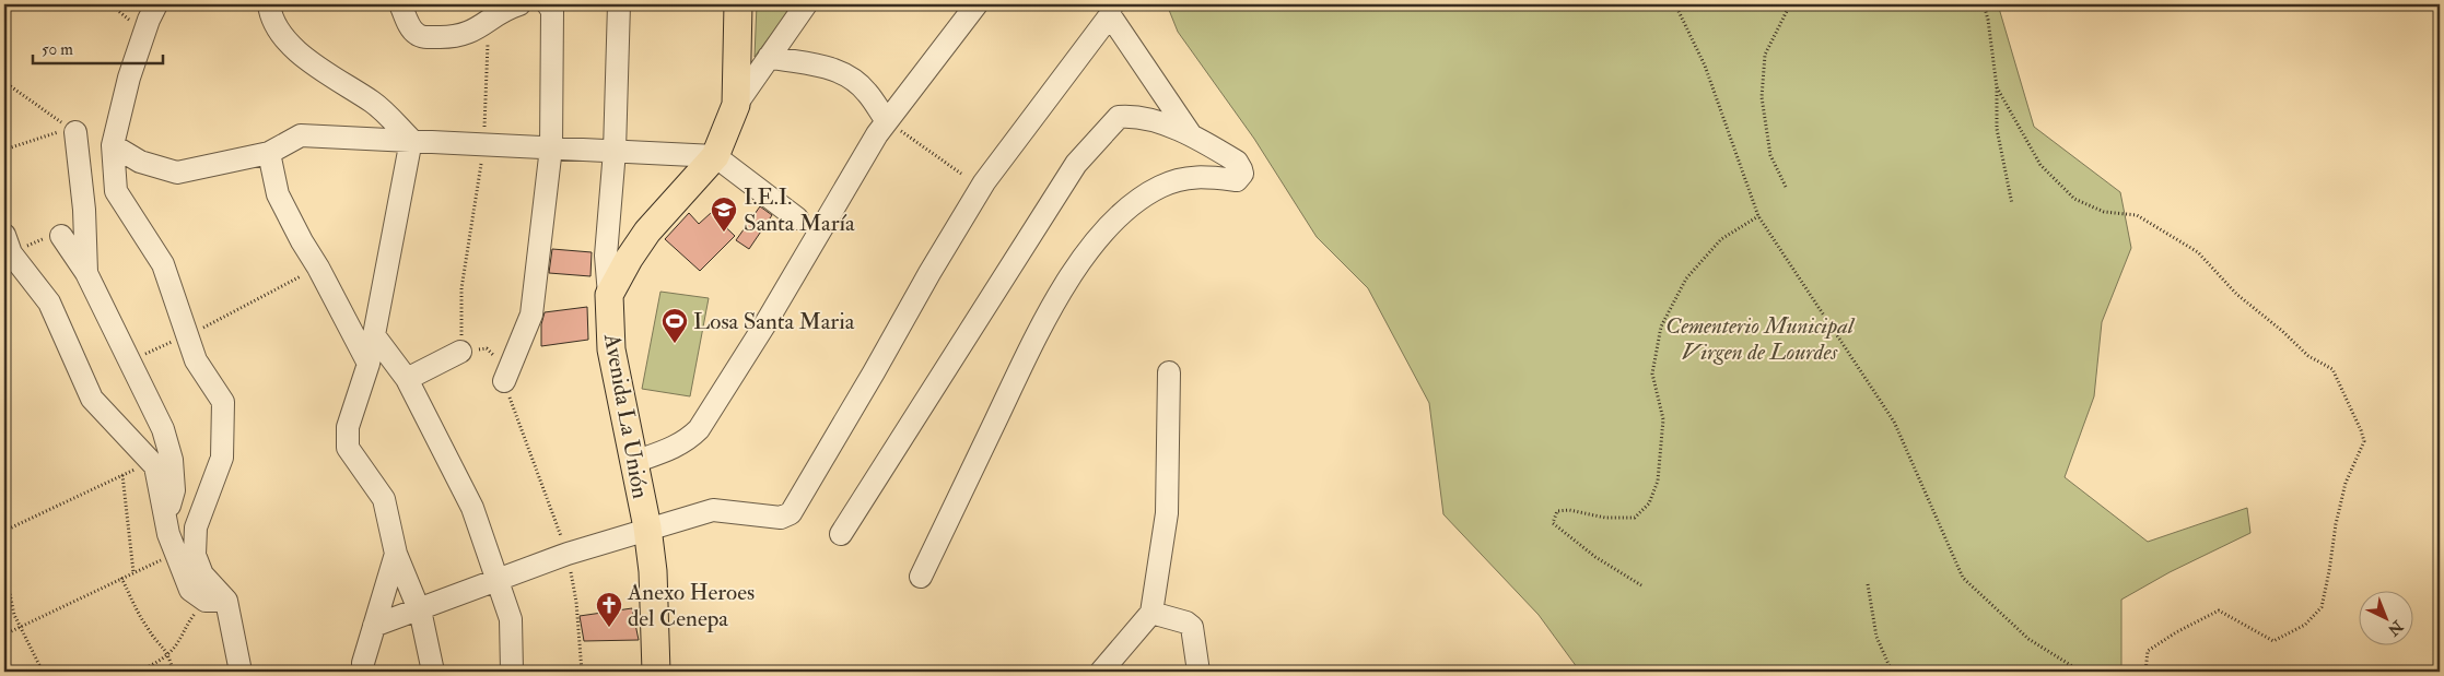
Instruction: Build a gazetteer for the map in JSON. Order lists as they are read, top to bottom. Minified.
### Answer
{"streets":{"main road":["Avenida La Unión"]},"parks":["Cementerio Municipal Virgen de Lourdes"],"places":{"school or university":["I.E.I. Santa María"],"sports":["Losa Santa Maria"],"church":["Anexo Heroes del Cenepa"]},"scale_bar":"50 m","north":"bottom right"}
